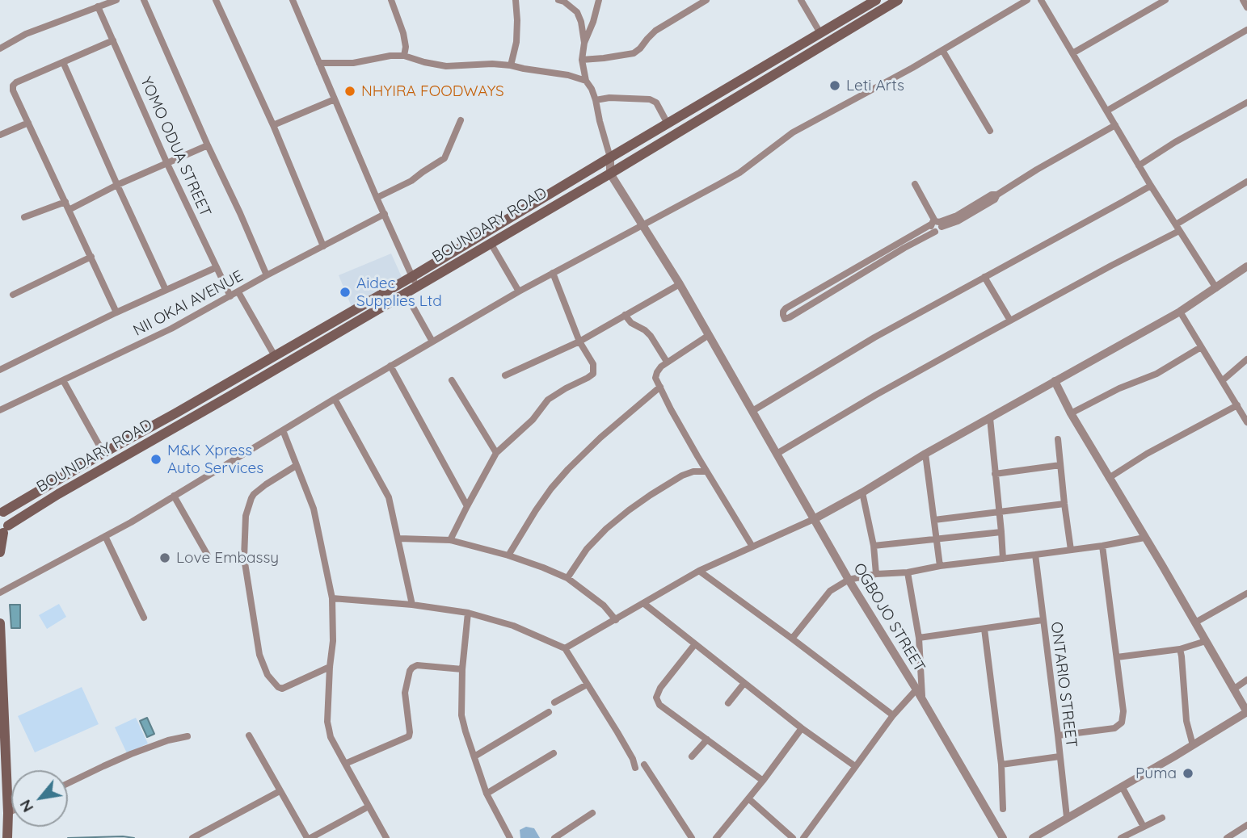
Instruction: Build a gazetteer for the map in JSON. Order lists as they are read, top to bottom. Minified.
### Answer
{"streets":{"main road":["BOUNDARY ROAD"],"street":["YOMO ODUA STREET","NII OKAI AVENUE","OGBOJO STREET","ONTARIO STREET"]},"crossings":[["YOMO ODUA STREET","NII OKAI AVENUE"],["BOUNDARY ROAD","OGBOJO STREET"]],"places":["Leti Arts","NHYIRA FOODWAYS","Aidec Supplies Ltd","M&K Xpress Auto Services","Love Embassy","Puma"],"north":"bottom left"}
